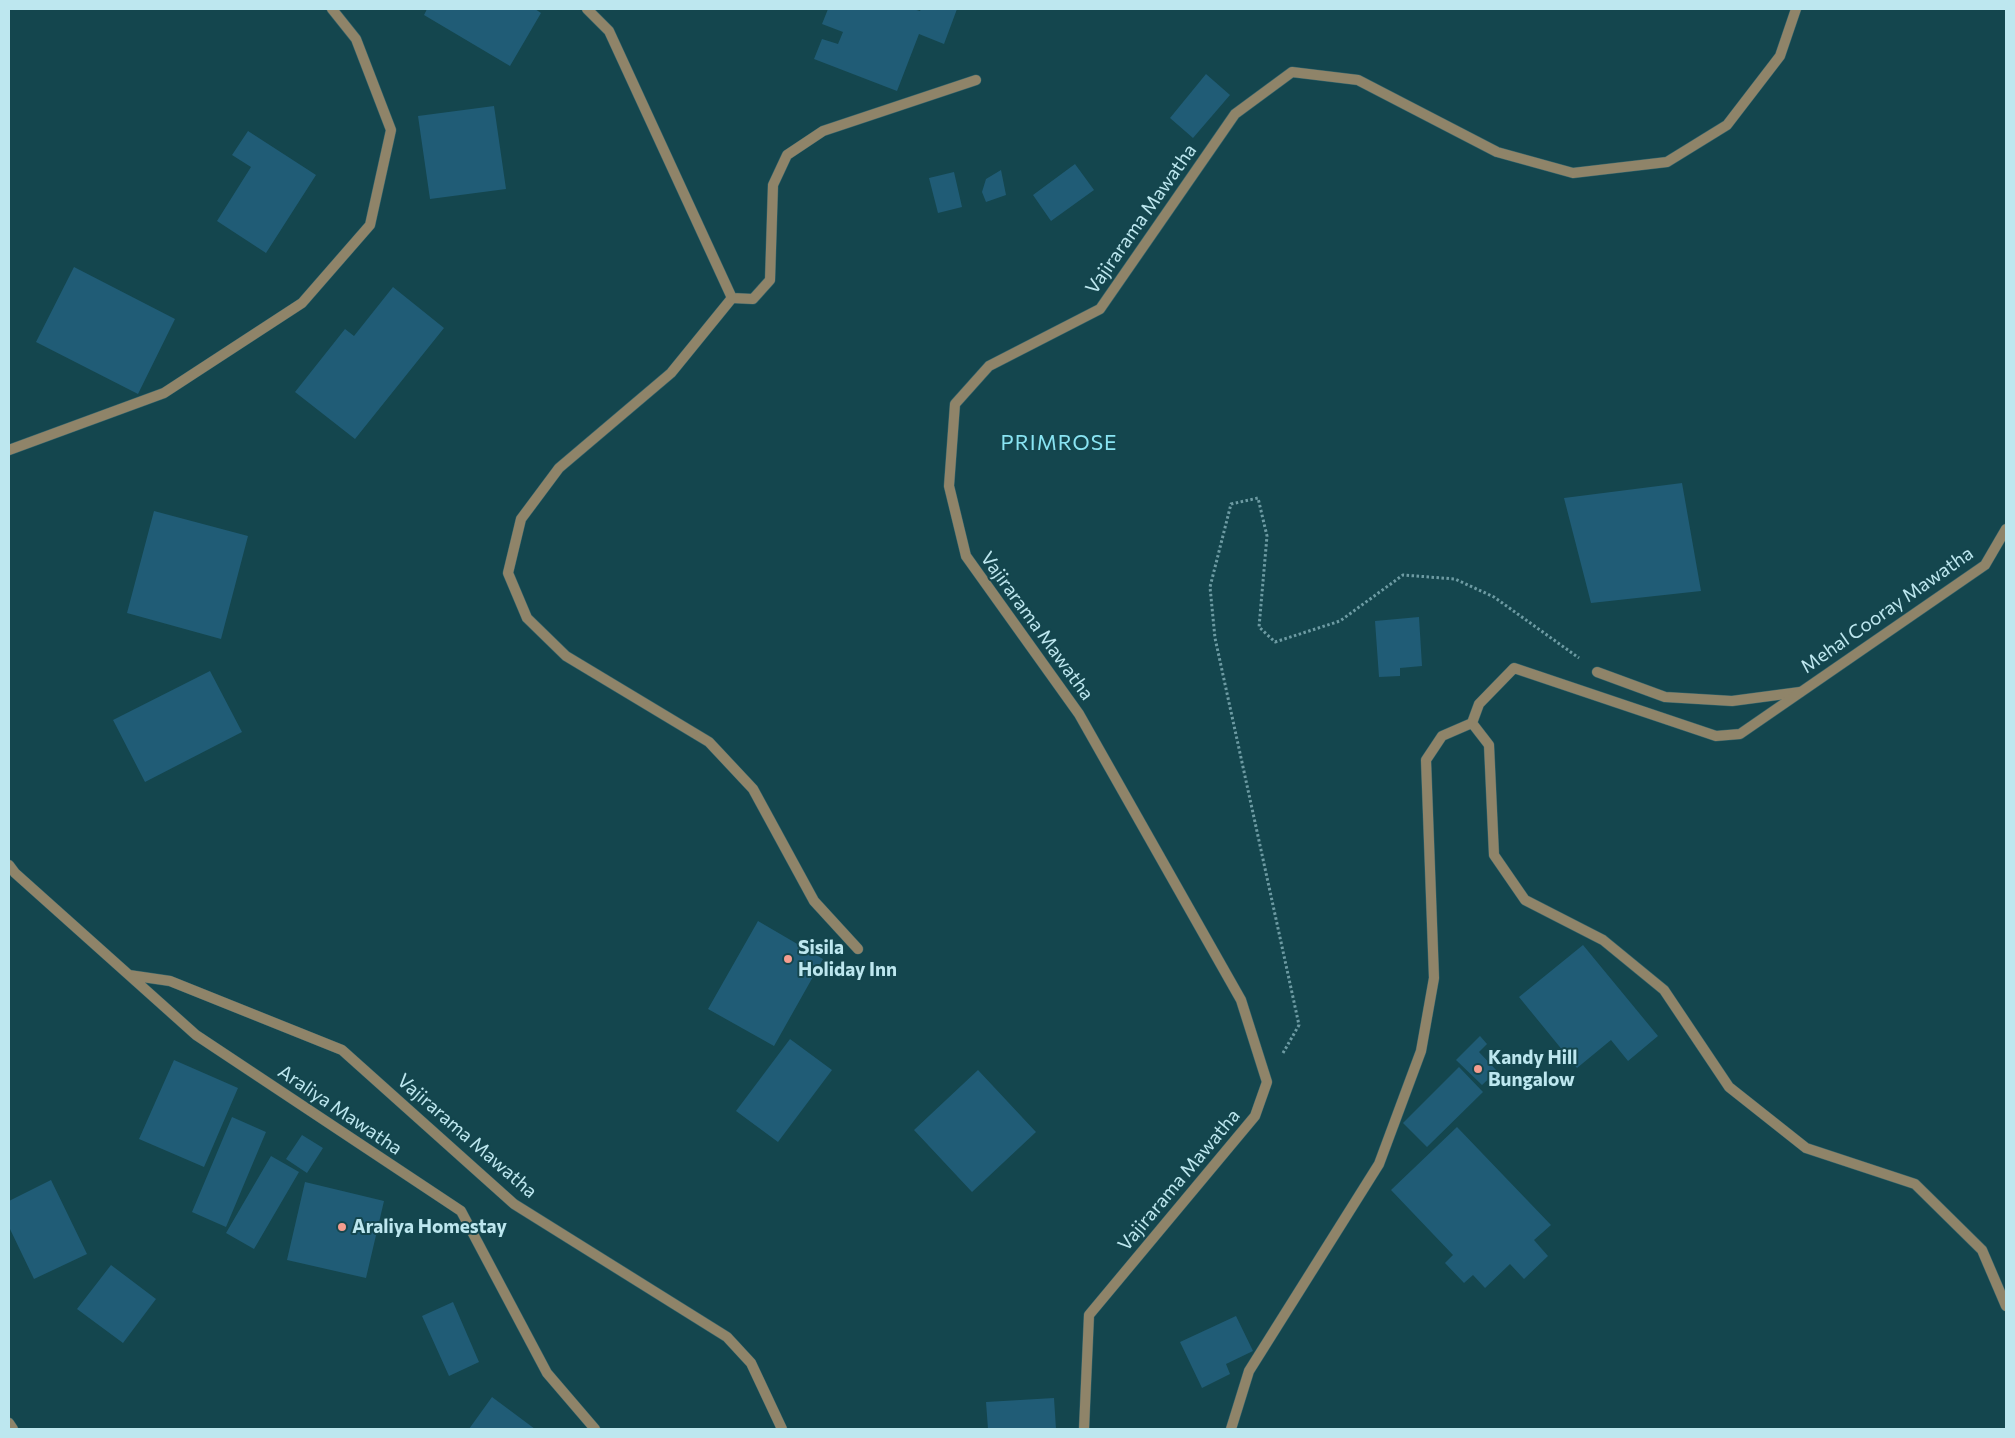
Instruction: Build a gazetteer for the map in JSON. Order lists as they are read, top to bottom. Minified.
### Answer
{"streets":{"street":["Vajirarama Mawatha","Mehal Cooray Mawatha","Araliya Mawatha"]},"crossings":[["Vajirarama Mawatha","Araliya Mawatha"]],"districts":["PRIMROSE"],"places":["Sisila Holiday Inn","Kandy Hill Bungalow","Araliya Homestay"]}
